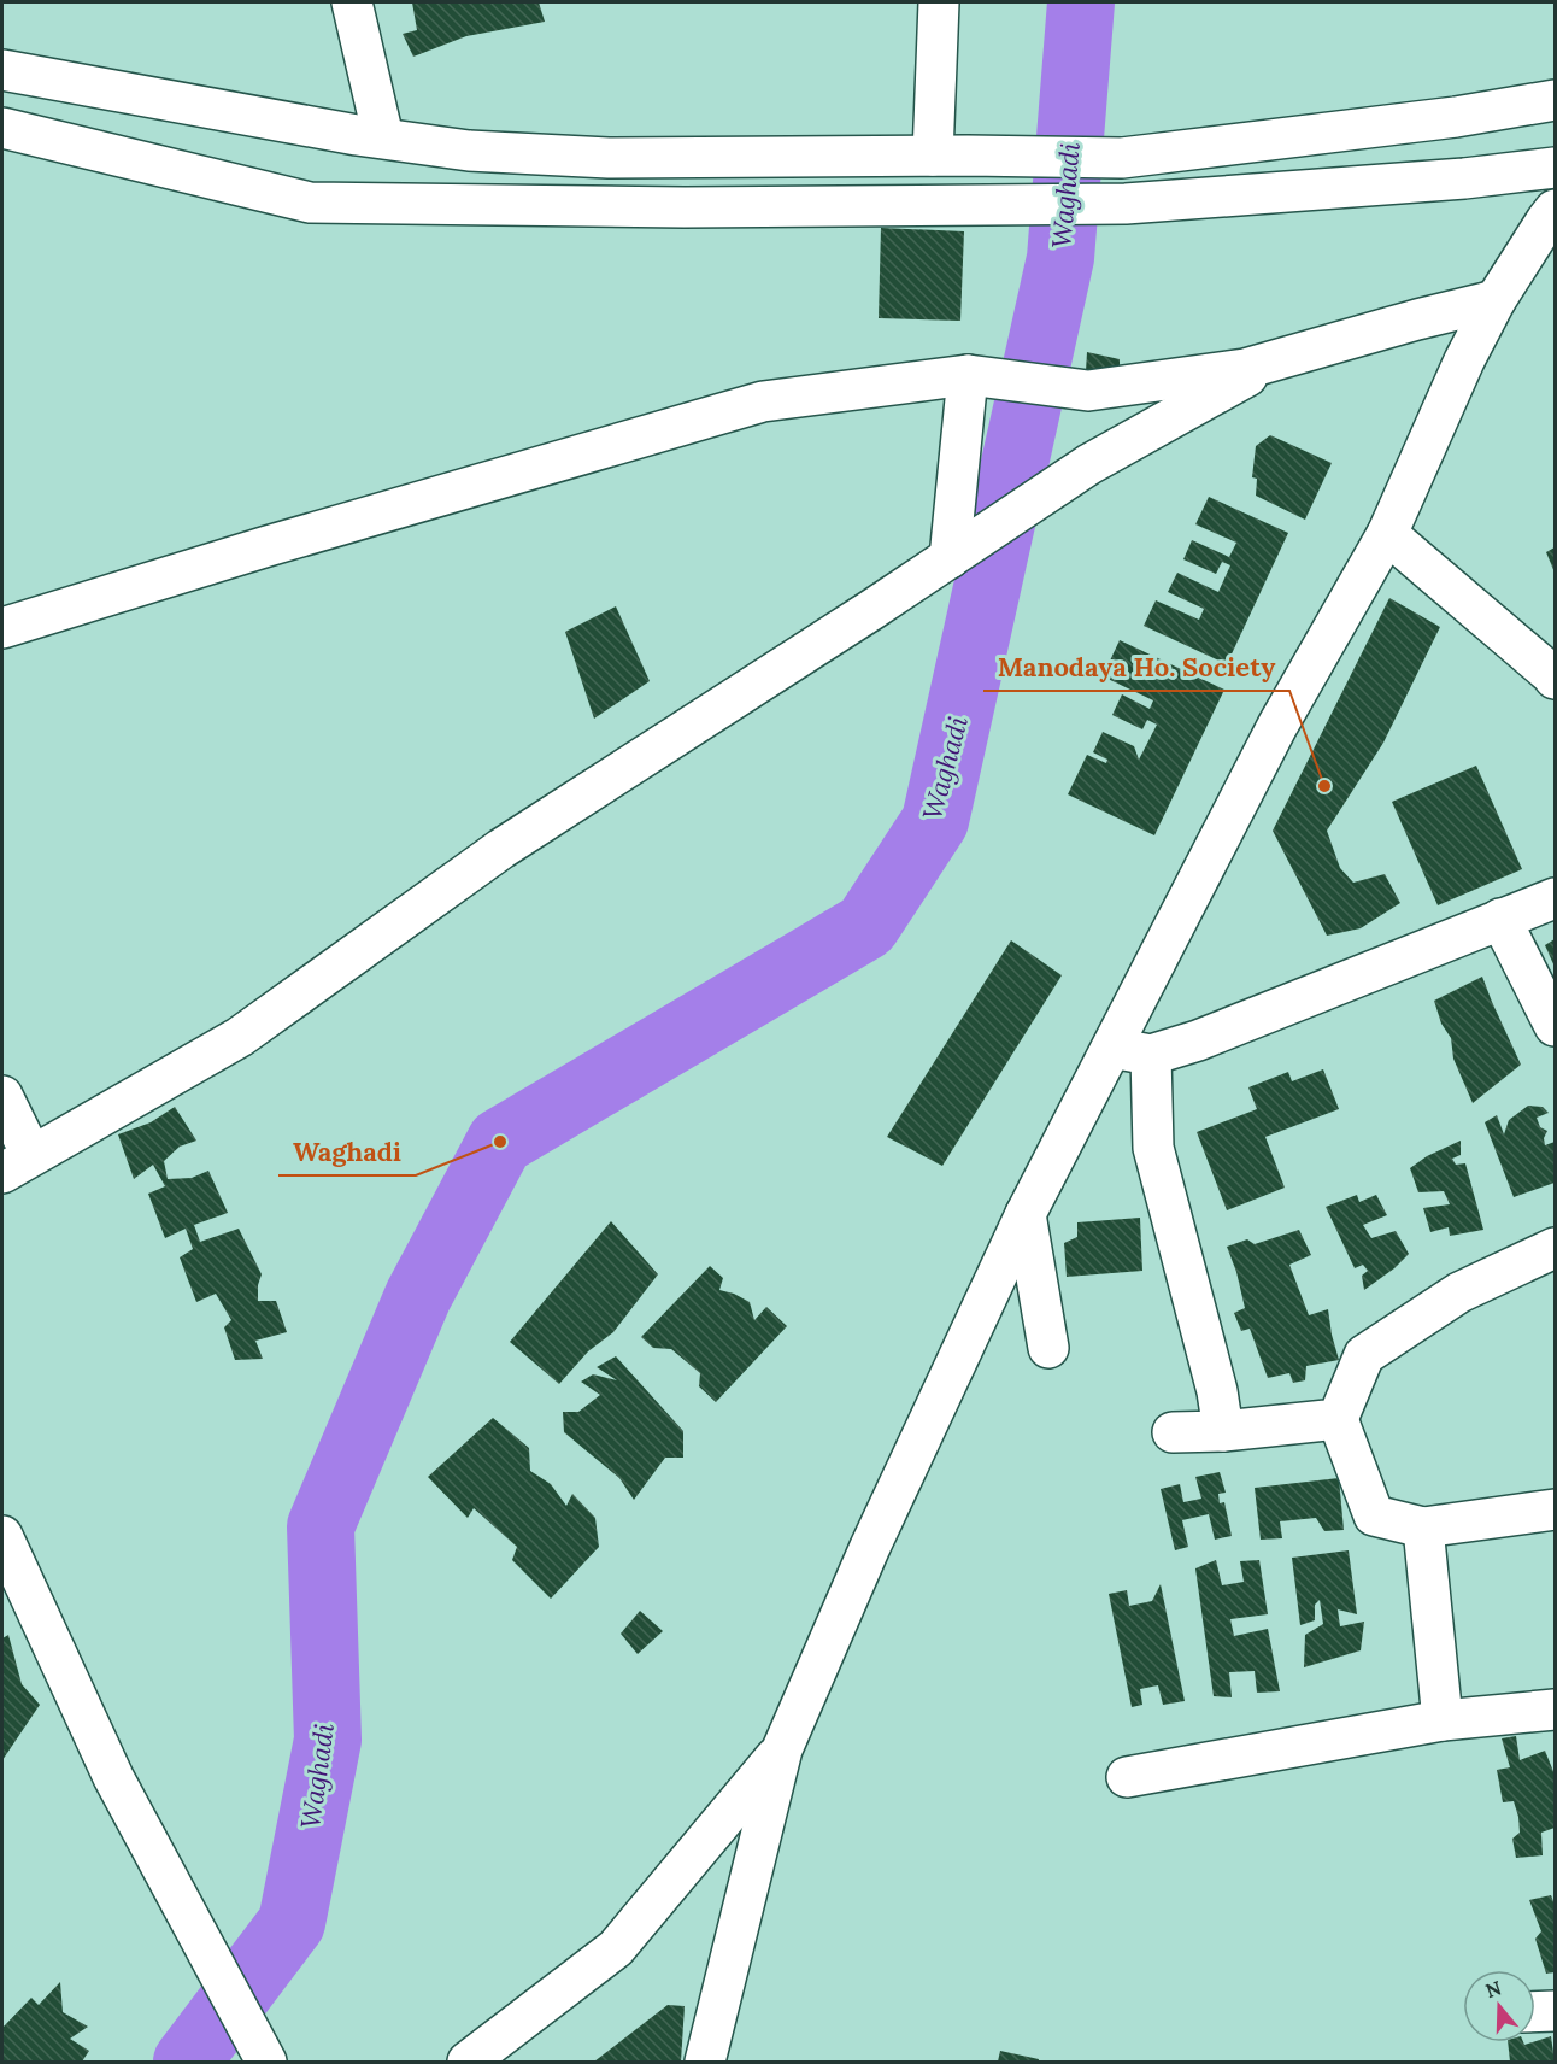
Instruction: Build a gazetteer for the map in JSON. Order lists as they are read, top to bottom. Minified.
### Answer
{"water":["Waghadi"],"places":["Manodaya Ho. Society","Waghadi"],"north":"top"}
